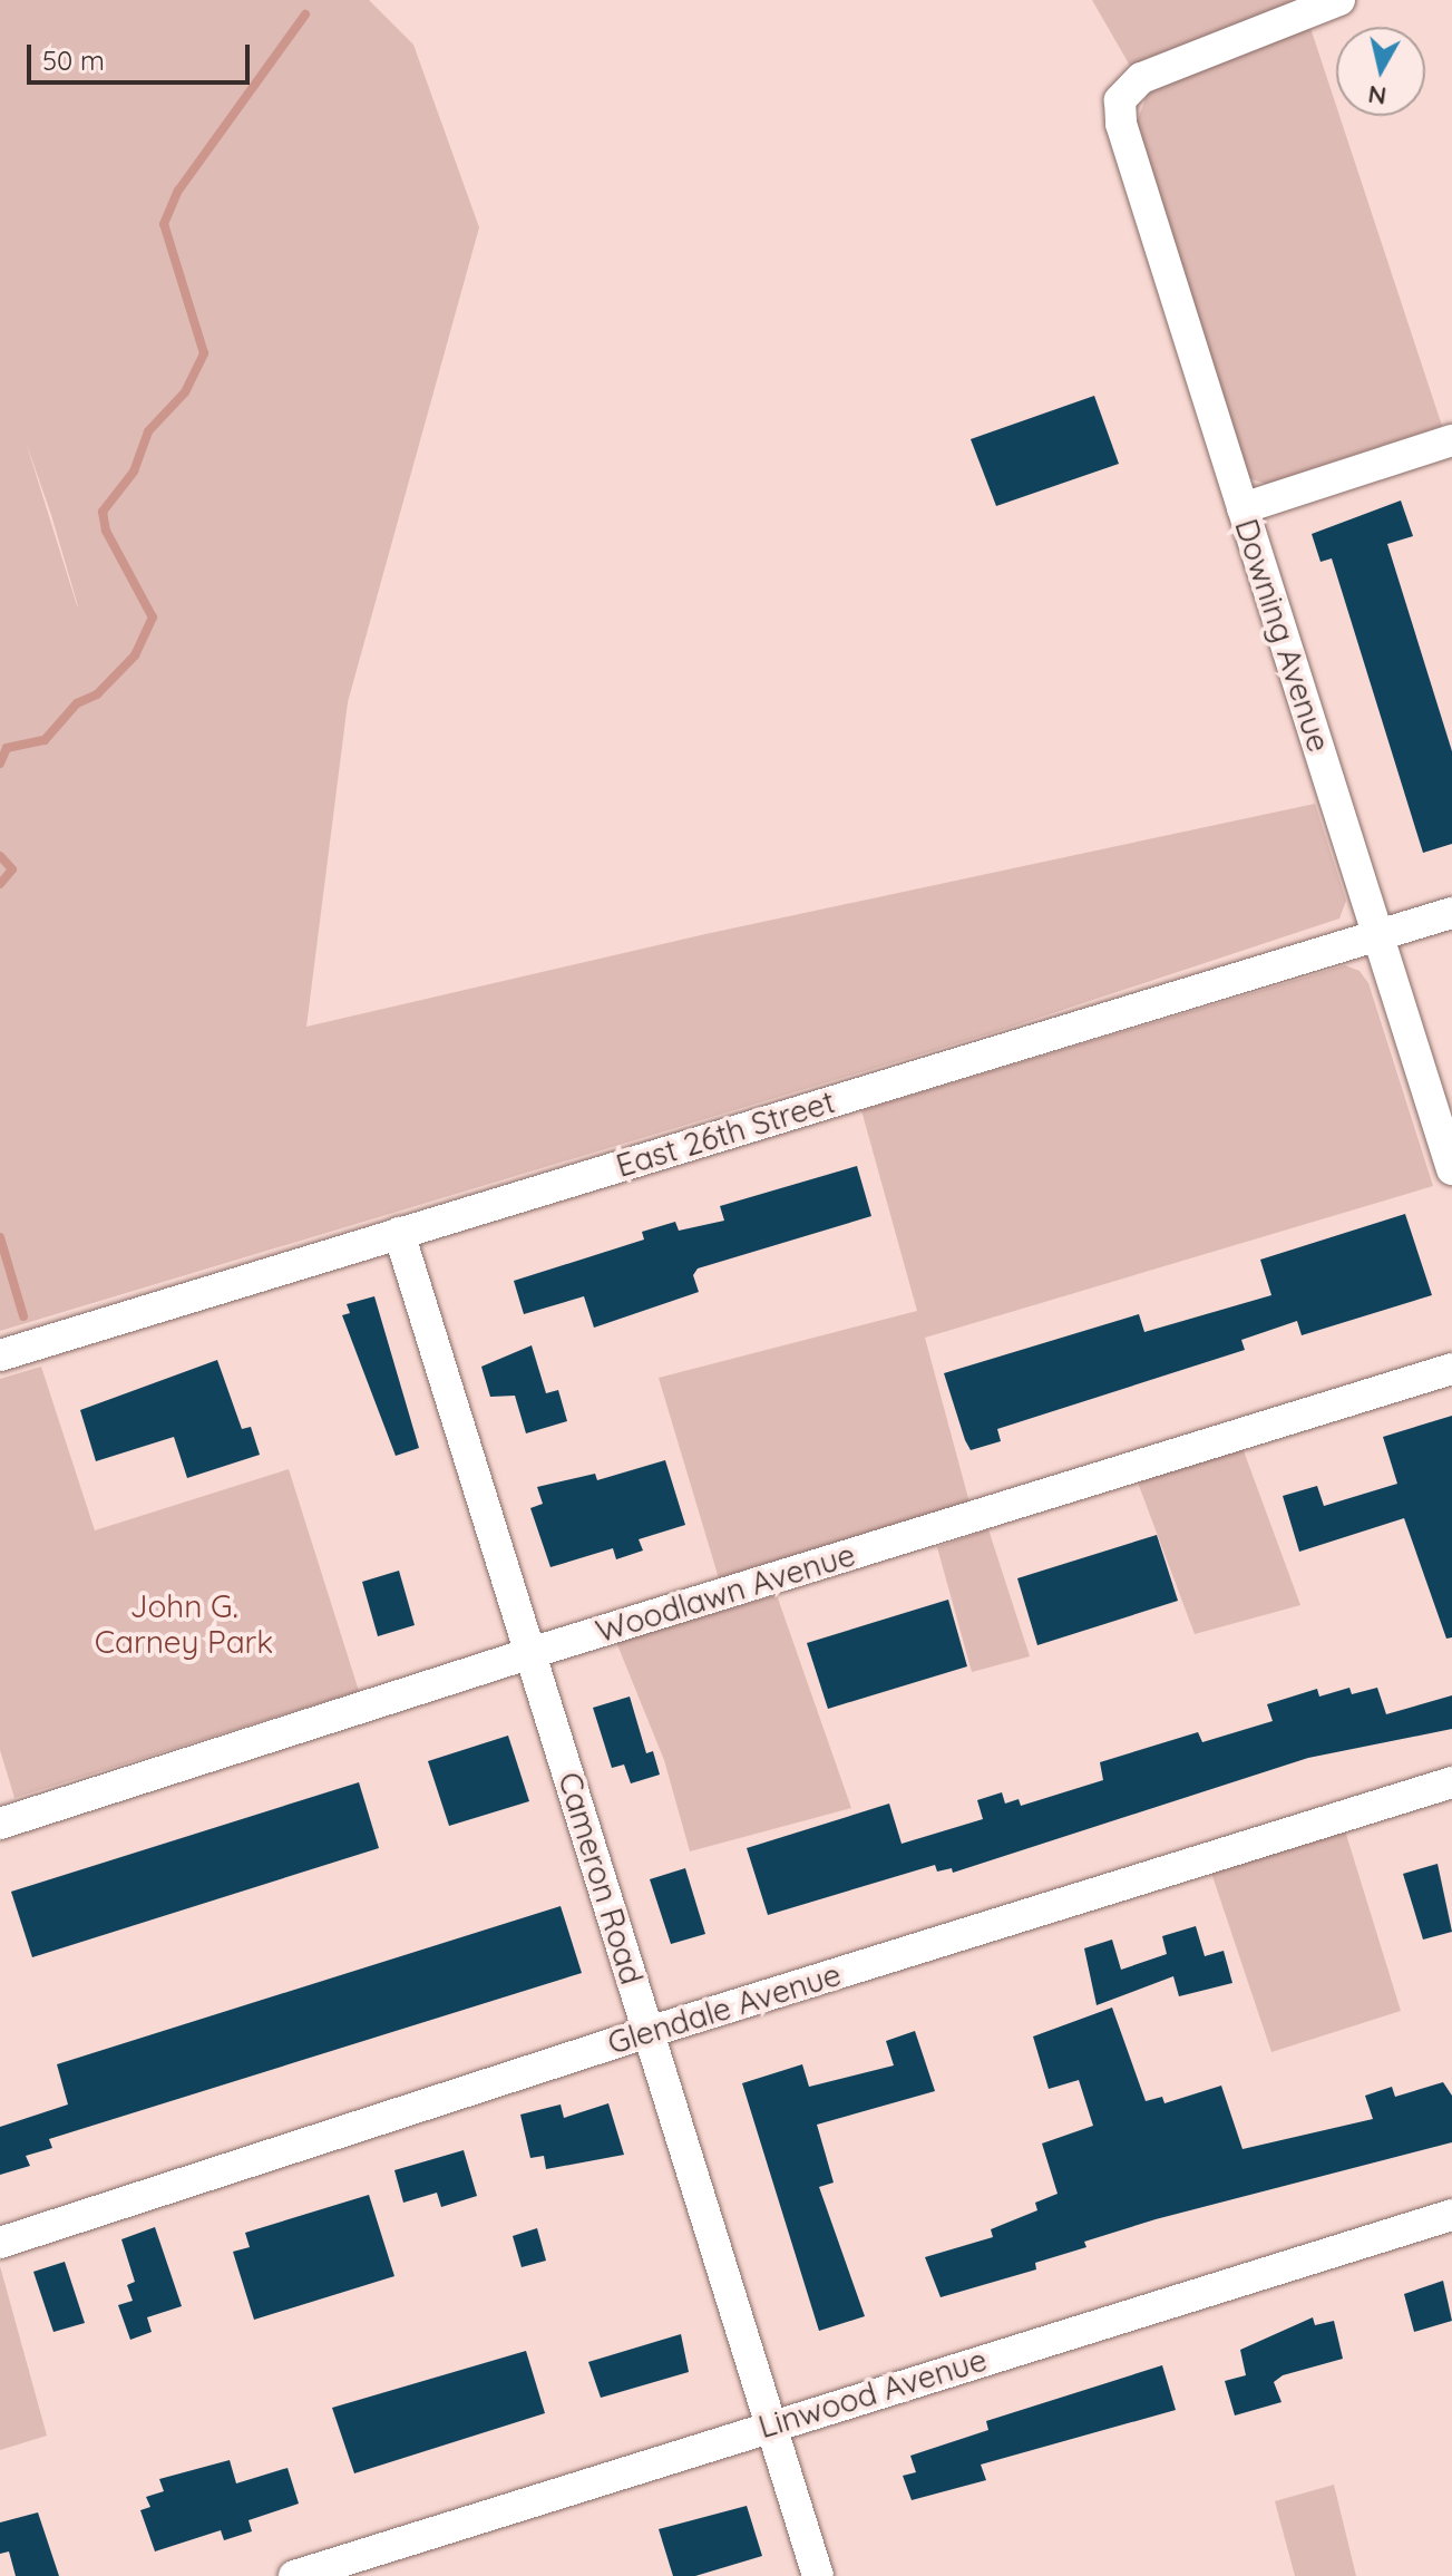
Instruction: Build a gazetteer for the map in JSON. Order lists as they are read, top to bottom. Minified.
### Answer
{"streets":{"street":["Downing Avenue","East 26th Street","Woodlawn Avenue","Cameron Road","Glendale Avenue","Linwood Avenue"]},"crossings":[["Downing Avenue","East 26th Street"],["East 26th Street","Cameron Road"],["Woodlawn Avenue","Cameron Road"],["Cameron Road","Glendale Avenue"],["Cameron Road","Linwood Avenue"]],"parks":["John G. Carney Park"],"scale_bar":"50 m","north":"bottom"}
